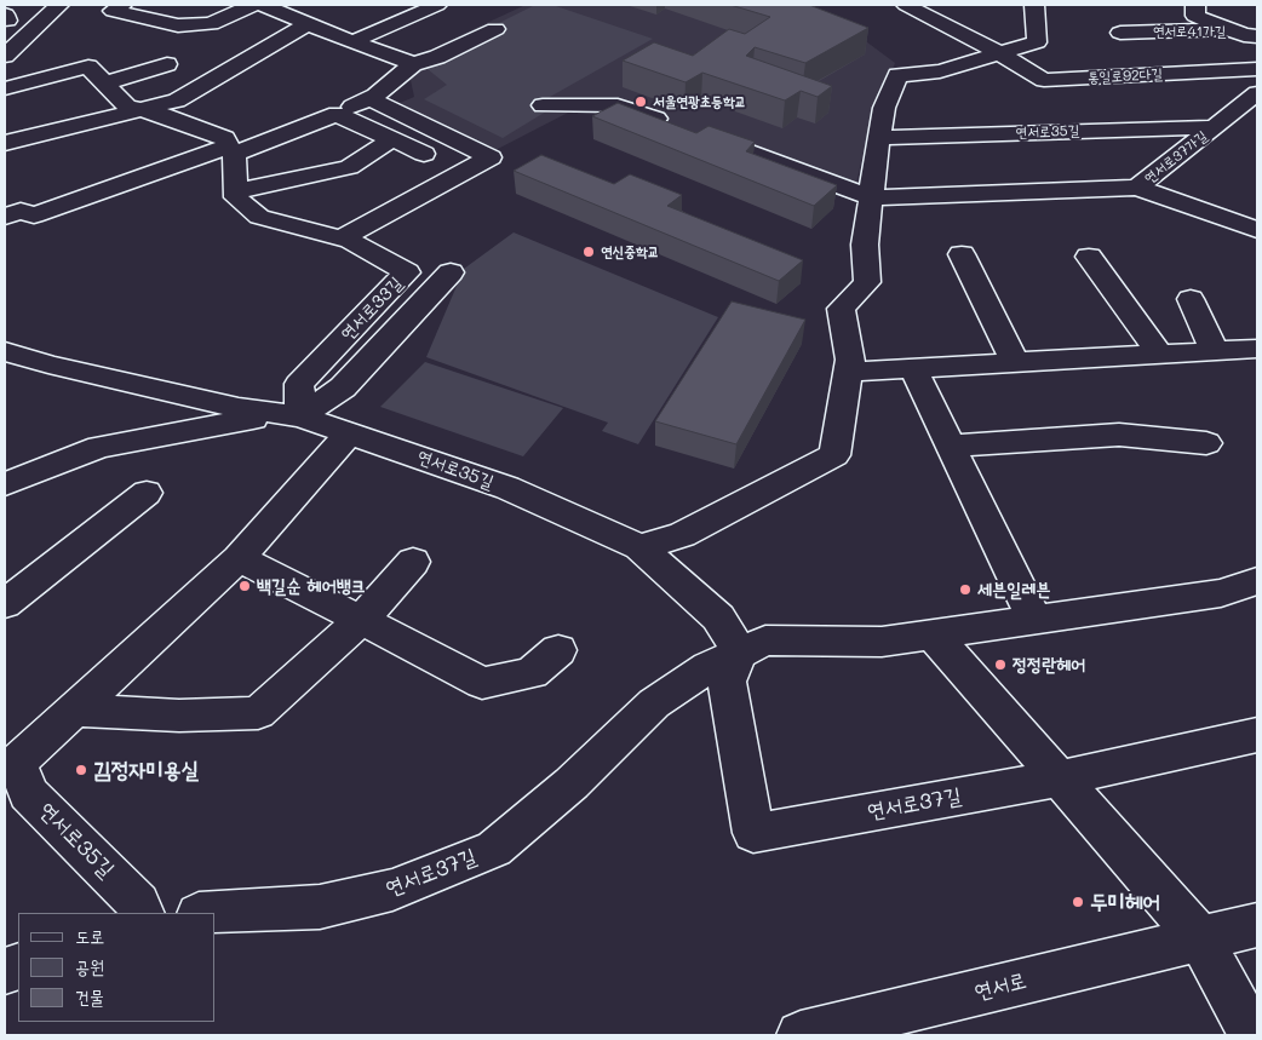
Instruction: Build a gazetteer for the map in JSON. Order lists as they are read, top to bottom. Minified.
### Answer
{"streets":{"street":["연서로41가길","통일로92다길","연서로35길","연서로37가길","연서로33길","연서로37길","연서로"]},"crossings":[["연서로35길","연서로37가길"],["연서로35길","연서로37길"]],"places":["서울연광초등학교","연신중학교","백길순 헤어뱅크","세븐일레븐","정정란헤어","김정자미용실","두미헤어"],"legend":["도로","공원","건물"]}
